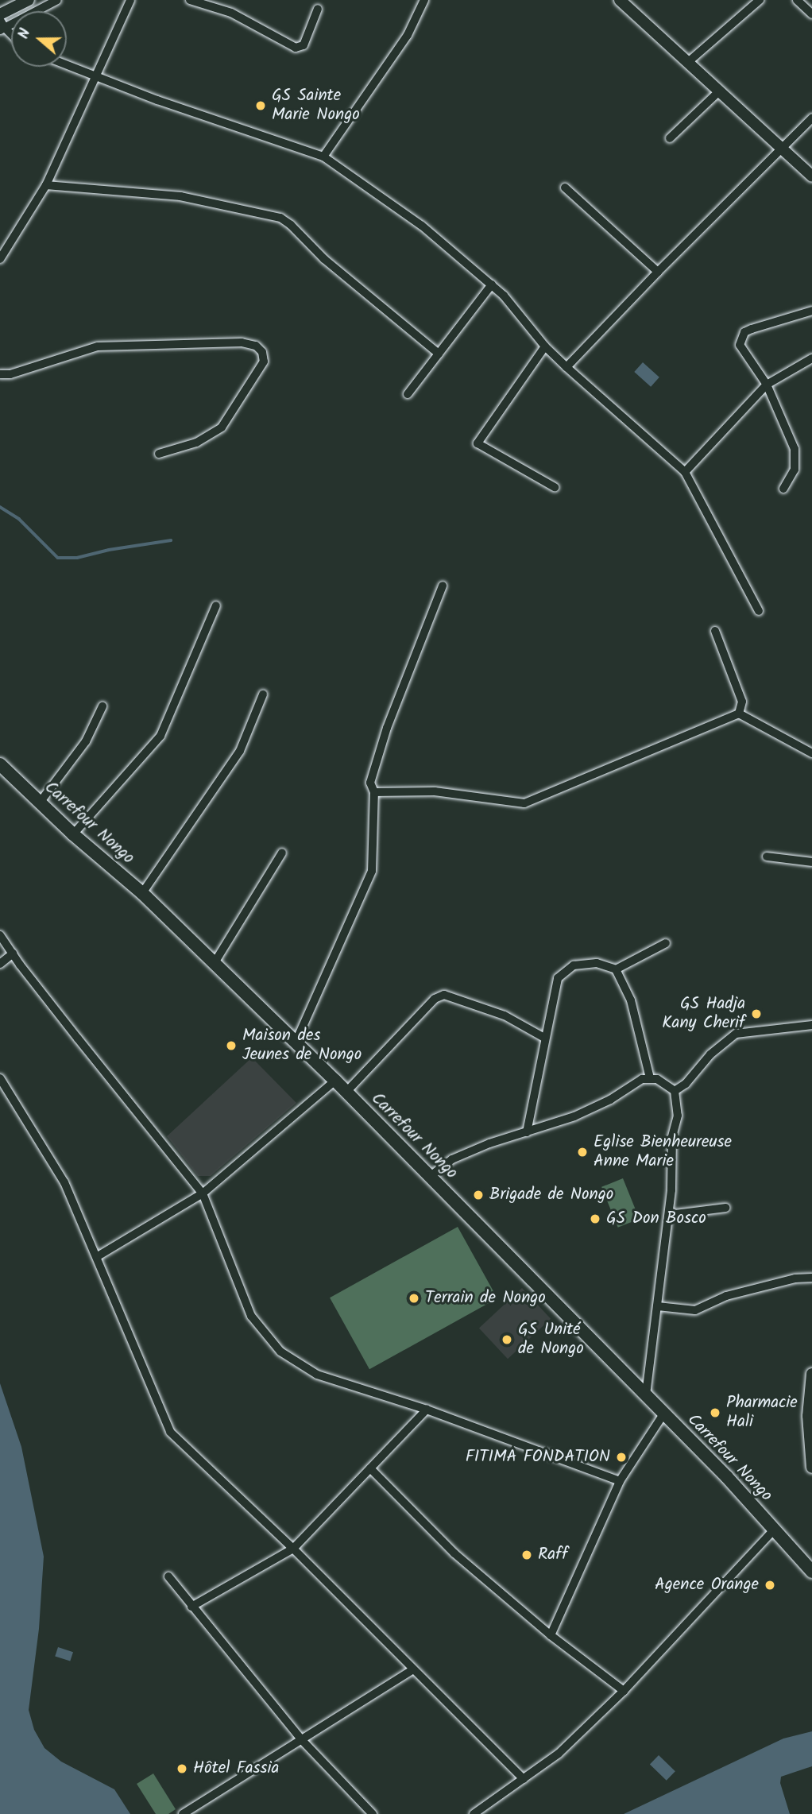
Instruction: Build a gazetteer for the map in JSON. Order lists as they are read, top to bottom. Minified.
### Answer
{"streets":{"main road":["Carrefour Nongo"]},"places":["GS Sainte Marie Nongo","GS Hadja Kany Cherif","Maison des Jeunes de Nongo","Eglise Bienheureuse Anne Marie","Brigade de Nongo","GS Don Bosco","Terrain de Nongo","GS Unité de Nongo","Pharmacie Hali","FITIMA FONDATION","Raff","Agence Orange","Hôtel Fassia"],"north":"left"}
